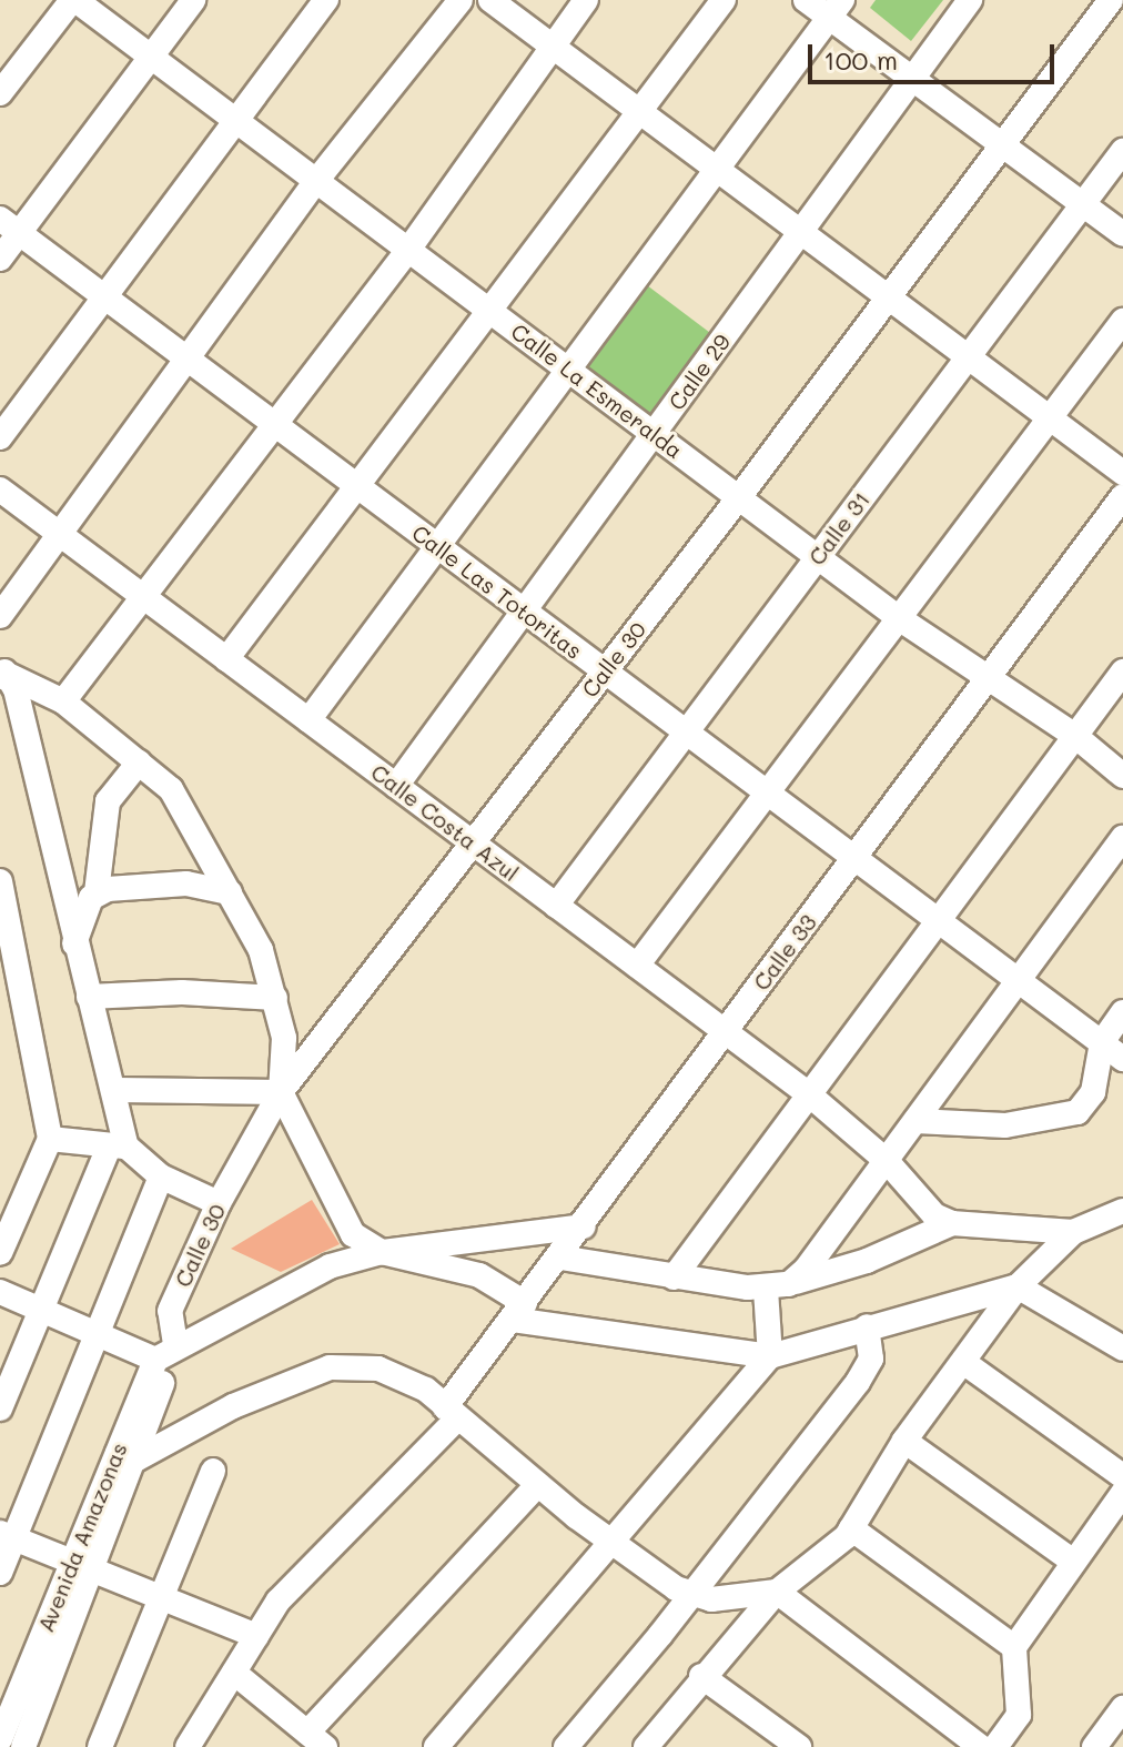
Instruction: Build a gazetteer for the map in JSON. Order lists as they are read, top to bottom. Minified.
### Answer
{"streets":{"street":["Calle 29","Calle La Esmeralda","Calle 31","Calle Las Totoritas","Calle 30","Calle Costa Azul","Calle 33","Avenida Amazonas"]},"crossings":[["Calle 29","Calle La Esmeralda"],["Calle 29","Calle Las Totoritas"],["Calle 29","Calle Costa Azul"],["Calle La Esmeralda","Calle 31"],["Calle La Esmeralda","Calle 30"],["Calle La Esmeralda","Calle 33"],["Calle 31","Calle Las Totoritas"],["Calle 31","Calle Costa Azul"],["Calle Las Totoritas","Calle 30"],["Calle Las Totoritas","Calle 33"],["Calle 30","Calle Costa Azul"],["Calle 30","Avenida Amazonas"],["Calle Costa Azul","Calle 33"]],"scale_bar":"100 m"}
